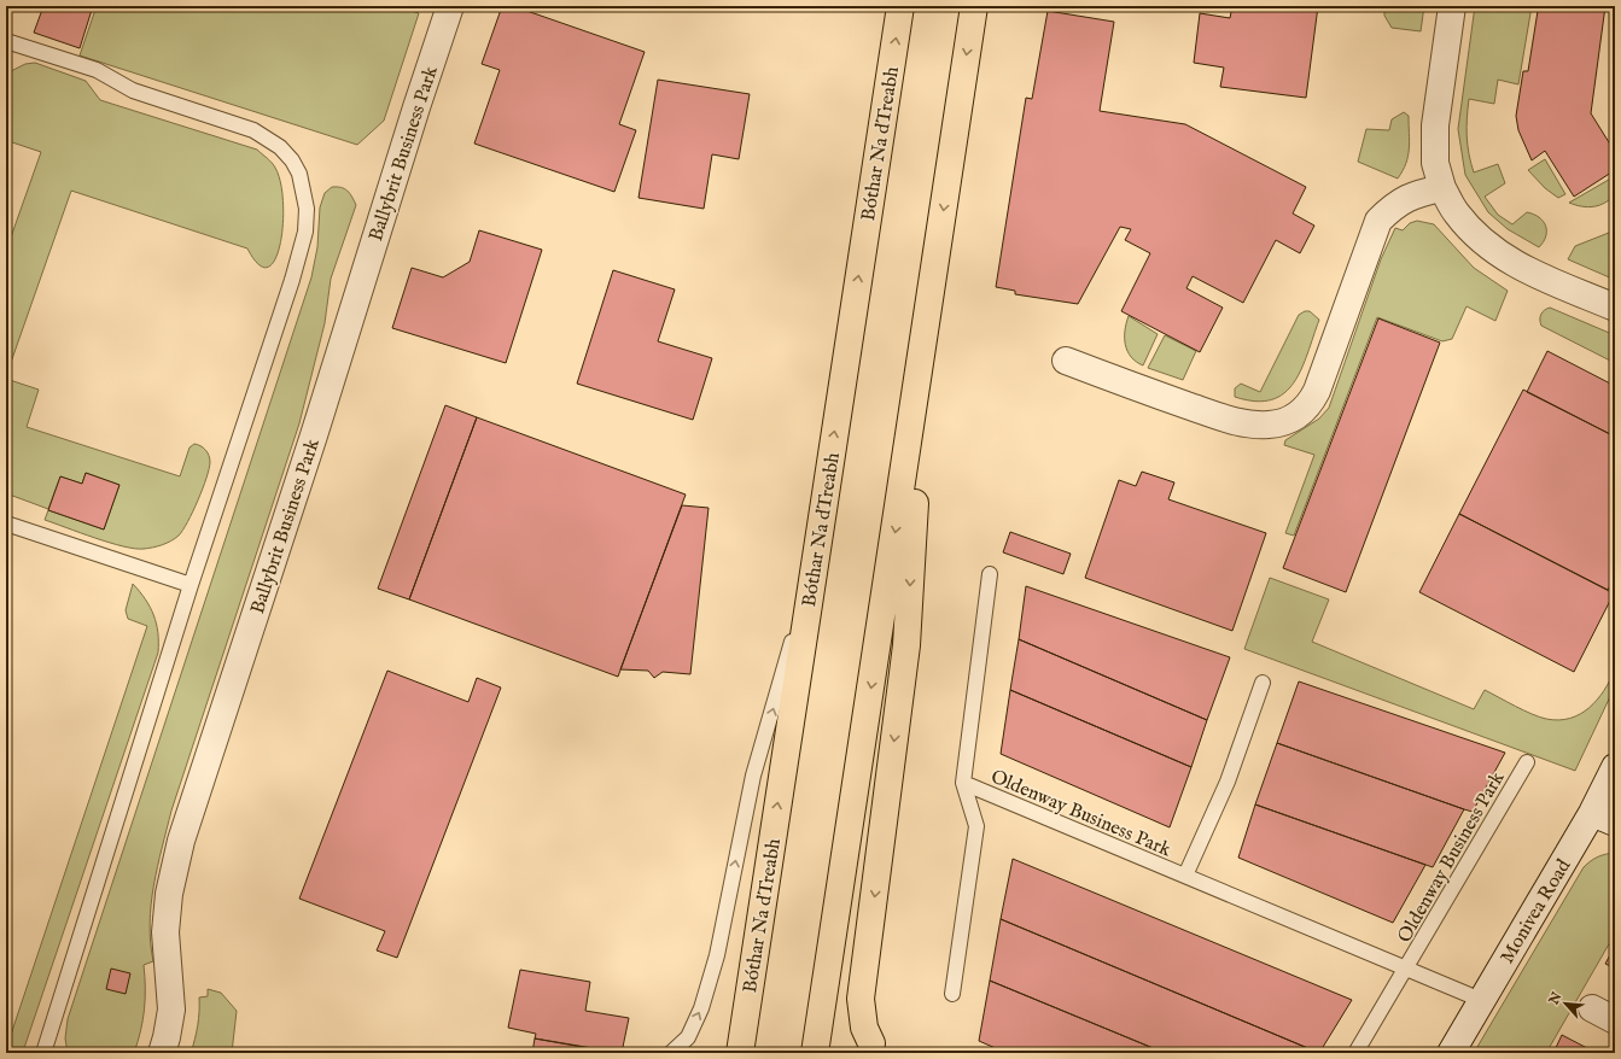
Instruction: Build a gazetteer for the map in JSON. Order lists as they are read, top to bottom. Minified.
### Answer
{"streets":{"highway":["Bóthar Na dTreabh"],"street":["Ballybrit Business Park","Monivea Road"],"lane":["Oldenway Business Park"]},"crossings":[["Oldenway Business Park","Monivea Road"]],"north":"top left"}
